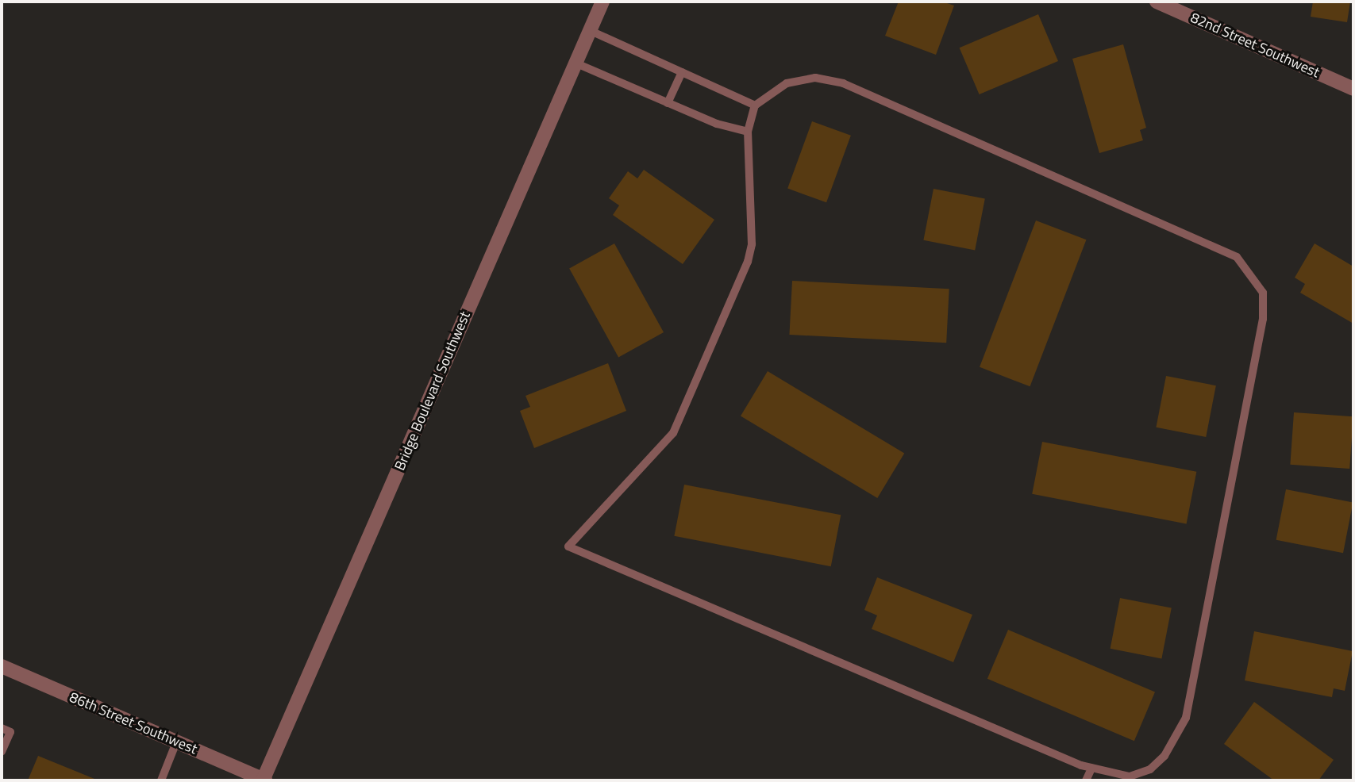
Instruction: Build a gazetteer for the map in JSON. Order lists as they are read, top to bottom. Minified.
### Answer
{"streets":{"street":["82nd Street Southwest","Bridge Boulevard Southwest","86th Street Southwest"]},"crossings":[["Bridge Boulevard Southwest","86th Street Southwest"]]}
